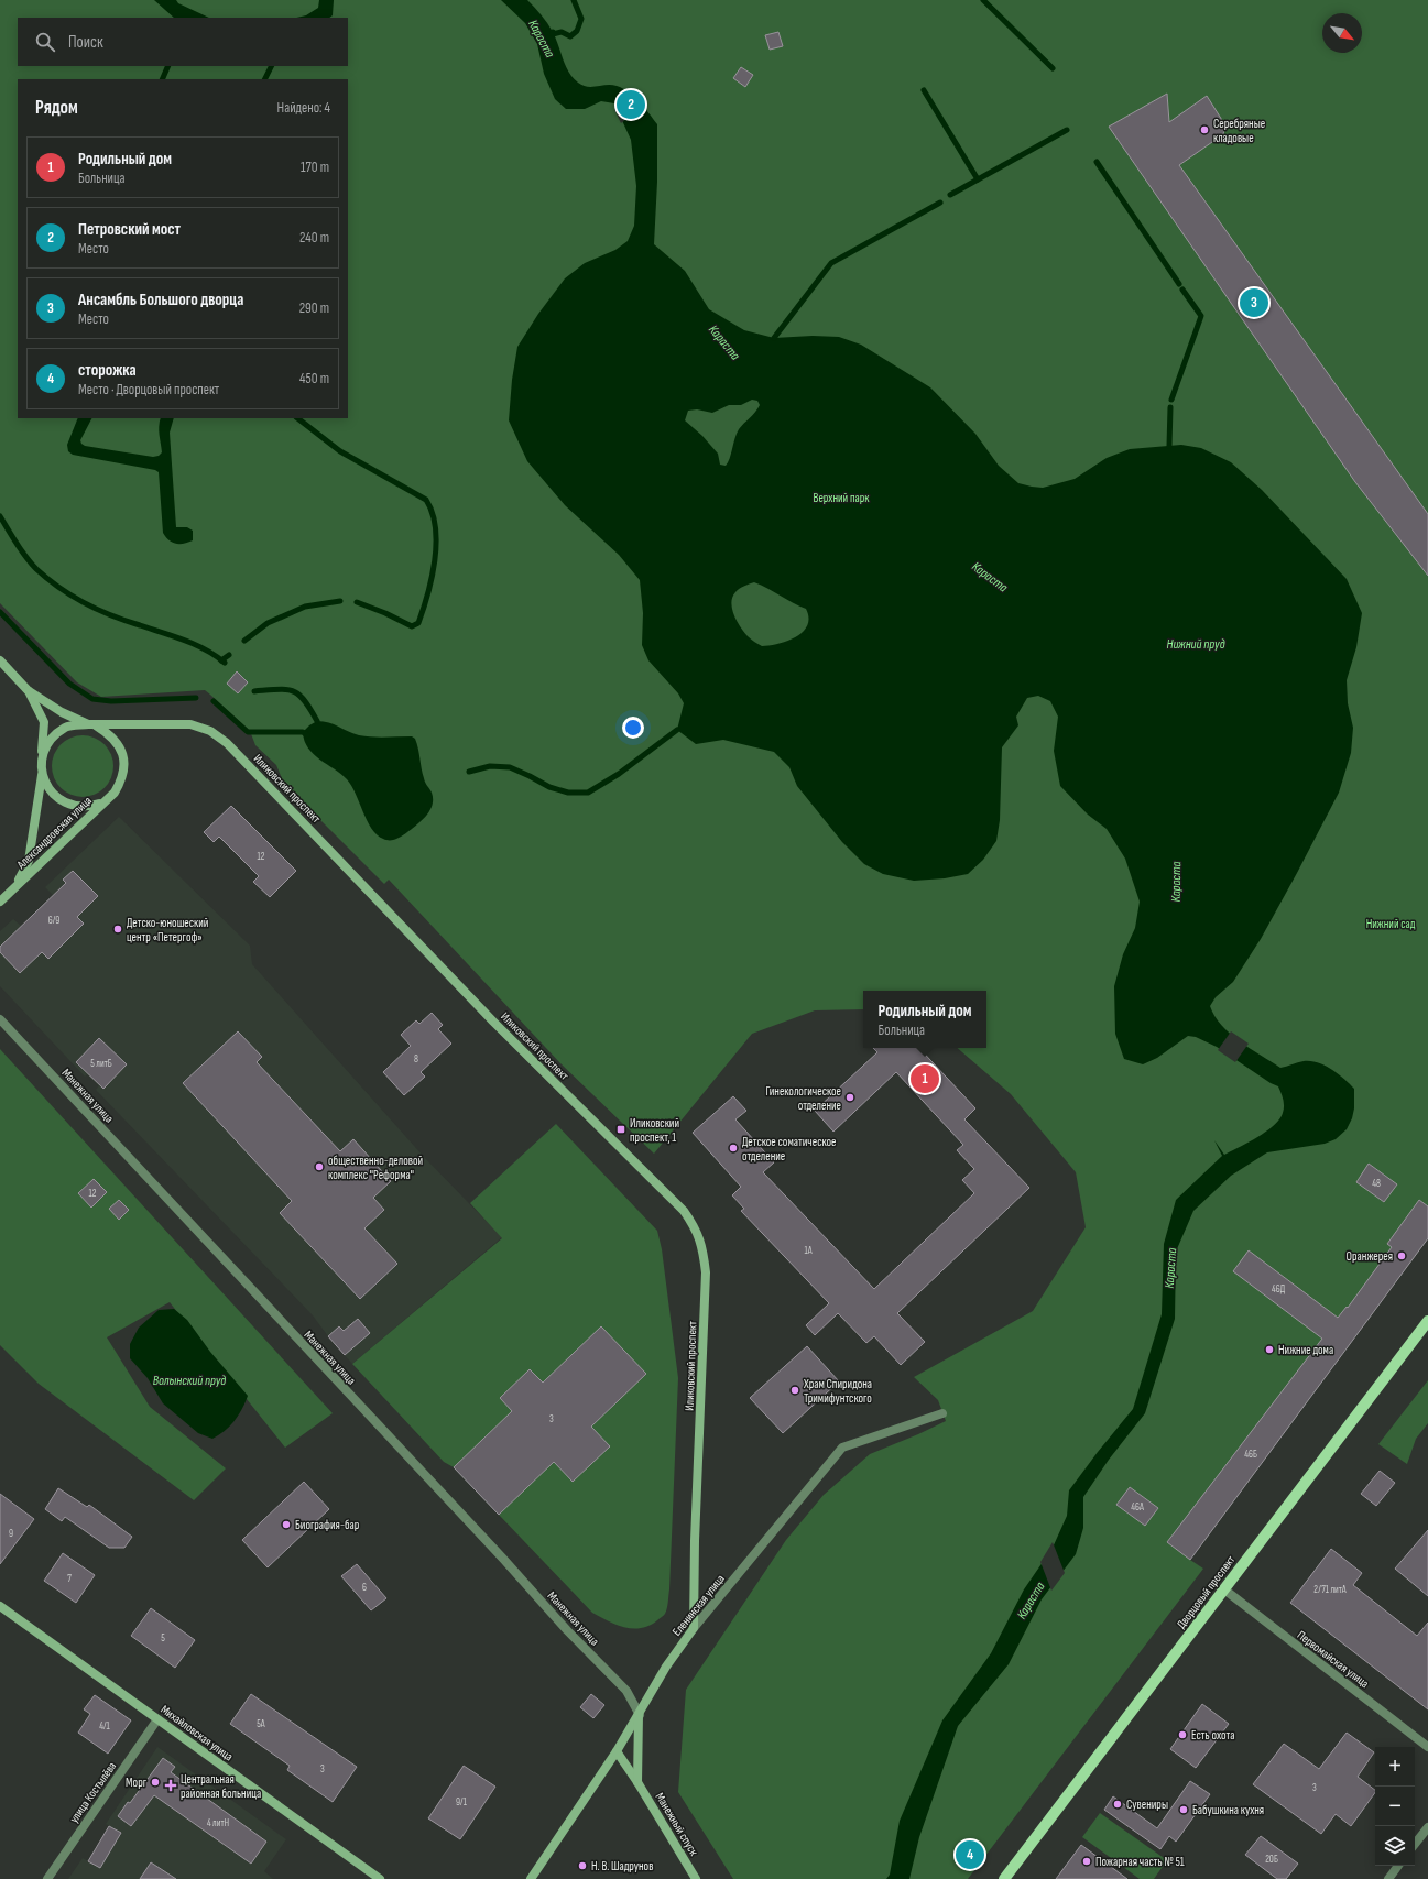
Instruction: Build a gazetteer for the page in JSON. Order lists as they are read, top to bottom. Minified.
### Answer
{"streets":{"main road":["Иликовский проспект","Александровская улица","Дворцовый проспект","Еленинская улица","Михайловская улица","Манежный спуск"],"street":["Манежная улица","Первомайская улица","улица Костылёва"]},"crossings":[["Иликовский проспект","Александровская улица"],["Иликовский проспект","Еленинская улица"],["Манежная улица","Еленинская улица"],["Дворцовый проспект","Первомайская улица"],["Еленинская улица","Манежный спуск"],["Михайловская улица","улица Костылёва"]],"water":["Караста","Нижний пруд","Волынский пруд"],"parks":["Верхний парк","Нижний сад"],"places":{"other":["Серебряные кладовые","Детско-юношеский центр «Петергоф»","Гинекологическое отделение","Детское соматическое отделение","oбщеcтвенно-деловoй кoмплeкc \"Peфoрма\"","Оранжерея","Нижние дома","Храм Спиридона Тримифунтского","Биография-бар","Есть охота","Морг","Сувениры","Бабушкина кухня","Пожарная часть № 51","Н. В. Шадрунов"],"transit":["Иликовский проспект, 1"],"health":["Центральная районная больница"]},"house_numbers":["12","6/9","8","5 литБ","48","12","1А","46Д","3","46Б","46А","9","7","6","2/71 литА","5","5А","4/1","3","3","9/1","4 литН","20Б"],"north":"bottom right","page":{"search":"Поиск","heading":["Рядом","Найдено: 4"],"pins":["2","3","1","4"],"list":[{"mark":"1","name":"Родильный дом","note":"Больница","value":"170 m"},{"mark":"2","name":"Петровский мост","note":"Место","value":"240 m"},{"mark":"3","name":"Ансамбль Большого дворца","note":"Место","value":"290 m"},{"mark":"4","name":"сторожка","note":"Место · Дворцовый проспект","value":"450 m"}],"popup":["Родильный дом","Больница"],"map_buttons":["+","−"]}}
